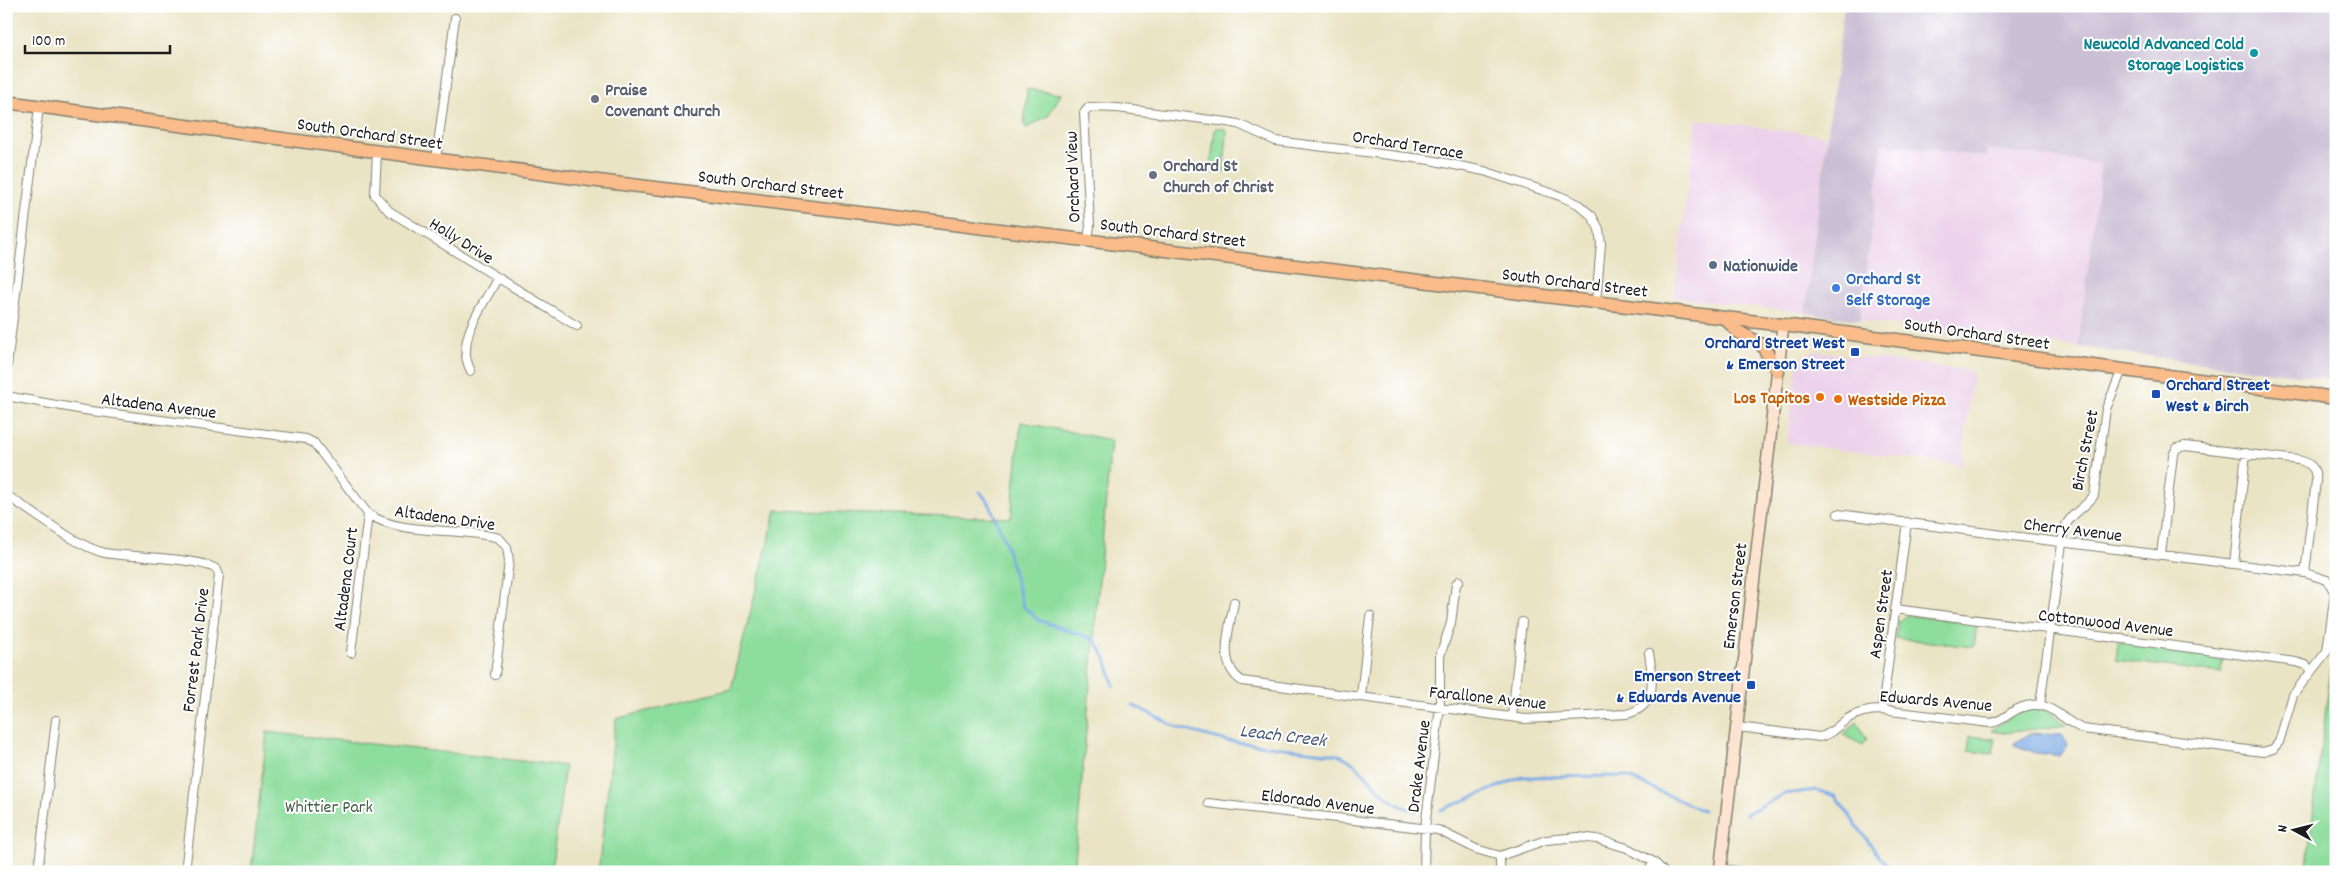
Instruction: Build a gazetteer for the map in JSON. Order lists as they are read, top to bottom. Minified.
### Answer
{"streets":{"main road":["South Orchard Street","Emerson Street"],"street":["Orchard Terrace","Orchard View","Holly Drive","Altadena Avenue","Birch Street","Altadena Drive","Cherry Avenue","Altadena Court","Aspen Street","Cottonwood Avenue","Forrest Park Drive","Farallone Avenue","Edwards Avenue","Drake Avenue","Eldorado Avenue"]},"crossings":[["South Orchard Street","Orchard Terrace"],["South Orchard Street","Orchard View"],["South Orchard Street","Holly Drive"],["South Orchard Street","Birch Street"],["South Orchard Street","Emerson Street"],["Orchard Terrace","Orchard View"],["Altadena Avenue","Altadena Court"],["Birch Street","Cherry Avenue"],["Birch Street","Cottonwood Avenue"],["Birch Street","Edwards Avenue"],["Altadena Drive","Altadena Court"],["Cherry Avenue","Aspen Street"],["Cherry Avenue","Cottonwood Avenue"],["Cherry Avenue","Edwards Avenue"],["Emerson Street","Edwards Avenue"],["Aspen Street","Cottonwood Avenue"],["Aspen Street","Edwards Avenue"],["Farallone Avenue","Drake Avenue"],["Drake Avenue","Eldorado Avenue"]],"water":["Leach Creek"],"parks":["Whittier Park"],"places":{"other":["Newcold Advanced Cold Storage Logistics","Praise Covenant Church","Orchard St Church of Christ","Nationwide","Orchard St Self Storage","Los Tapitos","Westside Pizza"],"transit":["Orchard Street West & Emerson Street","Orchard Street West & Birch","Emerson Street & Edwards Avenue"]},"scale_bar":"100 m","north":"left"}
